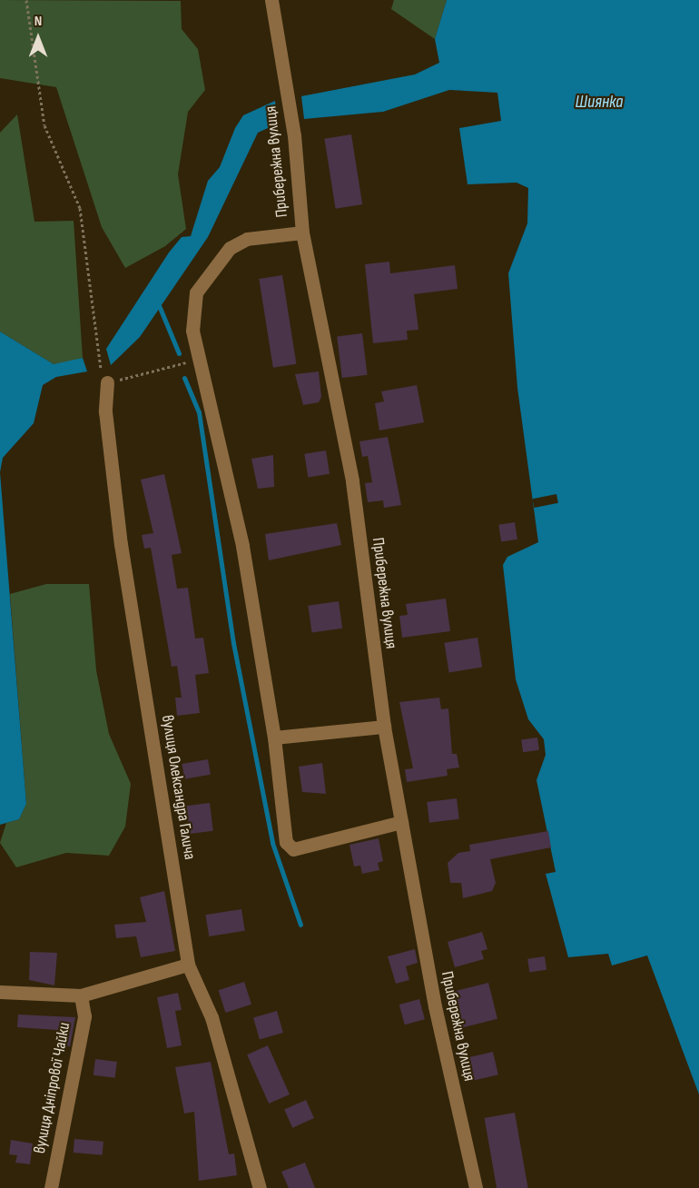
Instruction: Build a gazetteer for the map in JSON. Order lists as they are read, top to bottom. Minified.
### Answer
{"streets":{"street":["Прибережна вулиця","вулиця Олександра Галича","вулиця Дніпрової Чайки"]},"water":["Шиянка"],"north":"top"}
